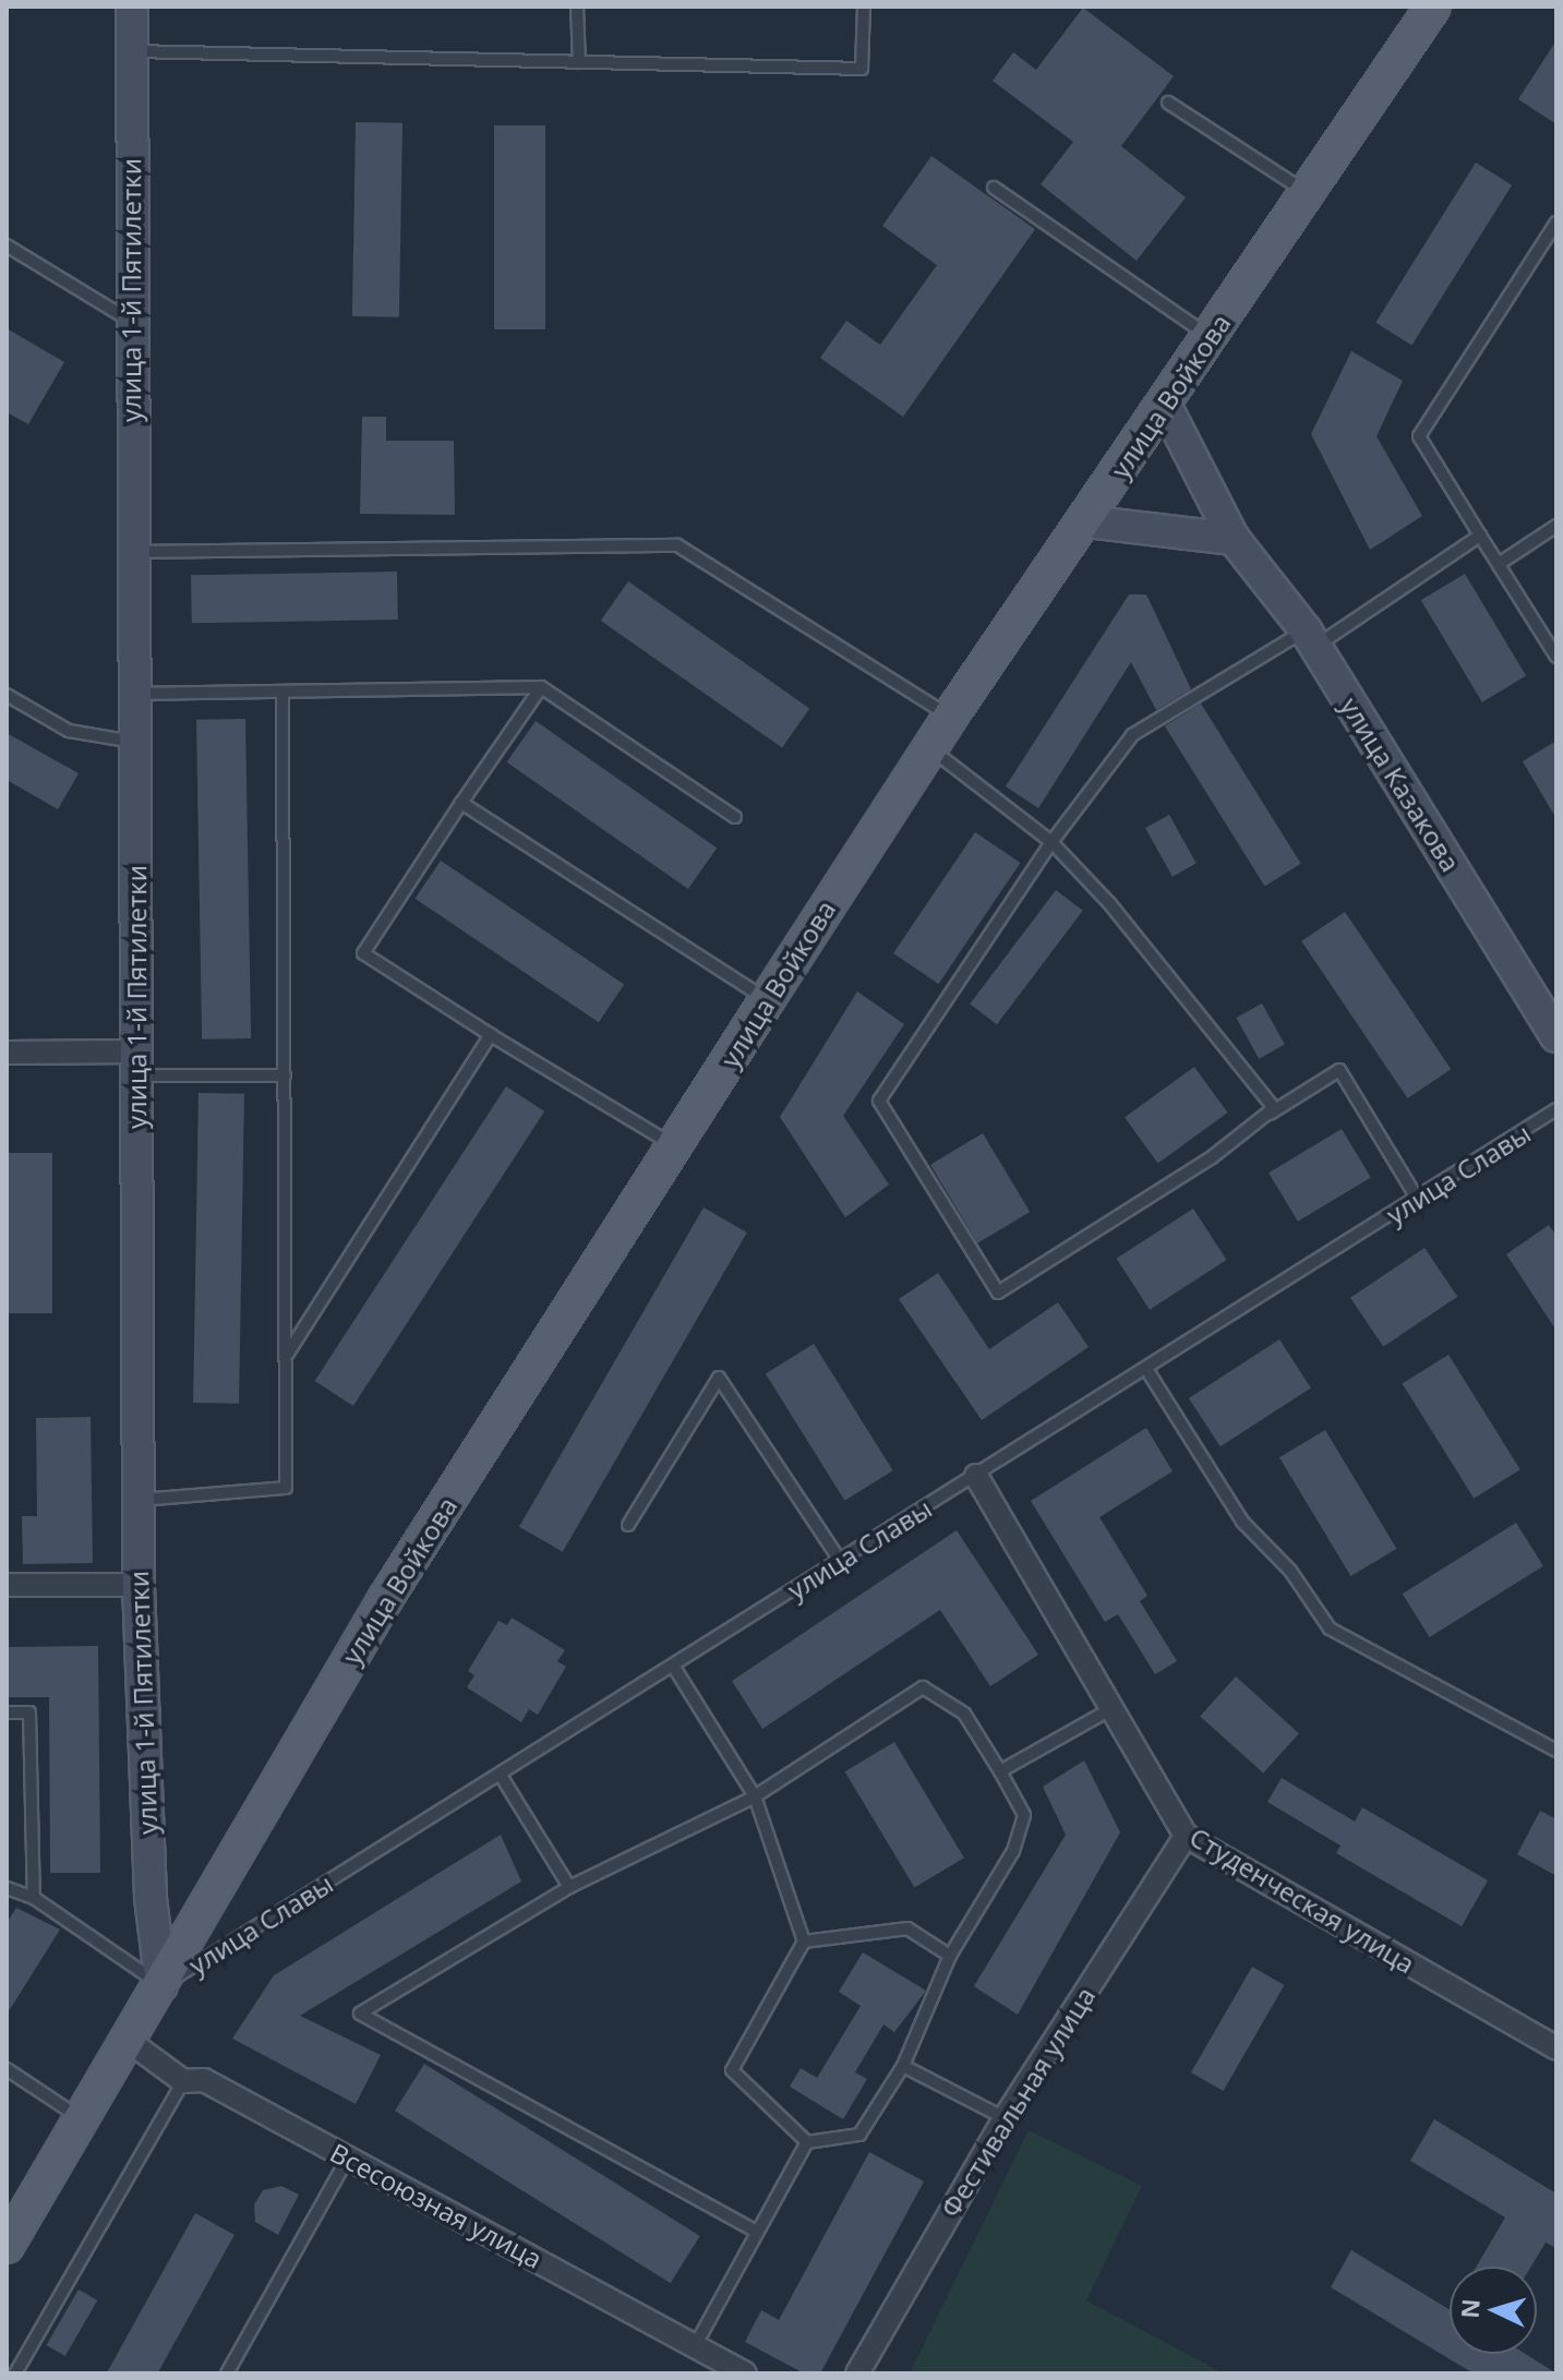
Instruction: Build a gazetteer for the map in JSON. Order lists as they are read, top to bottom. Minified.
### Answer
{"streets":{"main road":["улица 1-й Пятилетки","улица Войкова","улица Казакова"],"street":["Студенческая улица","Фестивальная улица","Всесоюзная улица"],"lane":["улица Славы"]},"crossings":[["улица 1-й Пятилетки","улица Войкова"],["улица 1-й Пятилетки","улица Славы"],["улица Войкова","улица Казакова"],["улица Войкова","улица Славы"],["улица Войкова","Всесоюзная улица"],["улица Славы","Студенческая улица"],["Студенческая улица","Фестивальная улица"]],"north":"left"}
